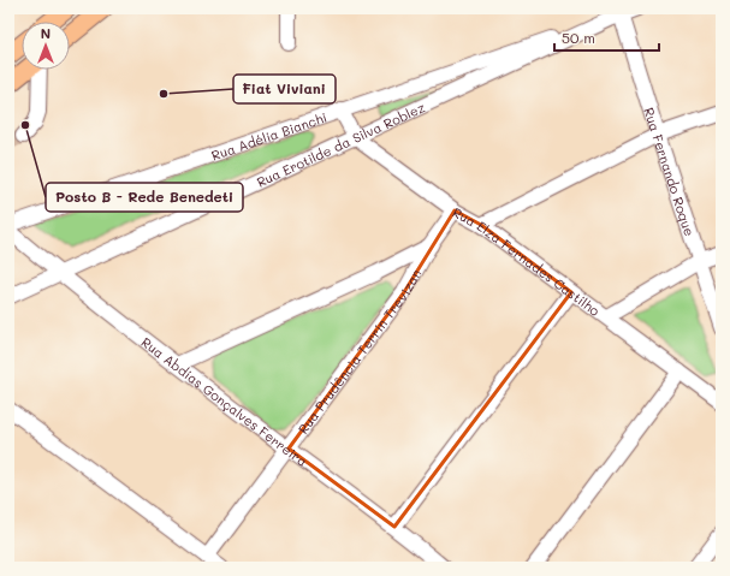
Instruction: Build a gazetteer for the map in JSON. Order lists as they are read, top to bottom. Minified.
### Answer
{"streets":{"street":["Rua Adélia Bianchi","Rua Erotilde da Silva Roblez","Rua Fernando Roque","Rua Elza Fernades Castilho","Rua Prudência Terrin Trevizan","Rua Abdias Gonçalves Ferreira"]},"crossings":[["Rua Adélia Bianchi","Rua Erotilde da Silva Roblez"],["Rua Adélia Bianchi","Rua Fernando Roque"],["Rua Adélia Bianchi","Rua Elza Fernades Castilho"],["Rua Erotilde da Silva Roblez","Rua Fernando Roque"],["Rua Erotilde da Silva Roblez","Rua Elza Fernades Castilho"],["Rua Erotilde da Silva Roblez","Rua Abdias Gonçalves Ferreira"],["Rua Elza Fernades Castilho","Rua Prudência Terrin Trevizan"],["Rua Prudência Terrin Trevizan","Rua Abdias Gonçalves Ferreira"]],"places":["Fiat Viviani","Posto B - Rede Benedeti"],"scale_bar":"50 m","north":"top"}
